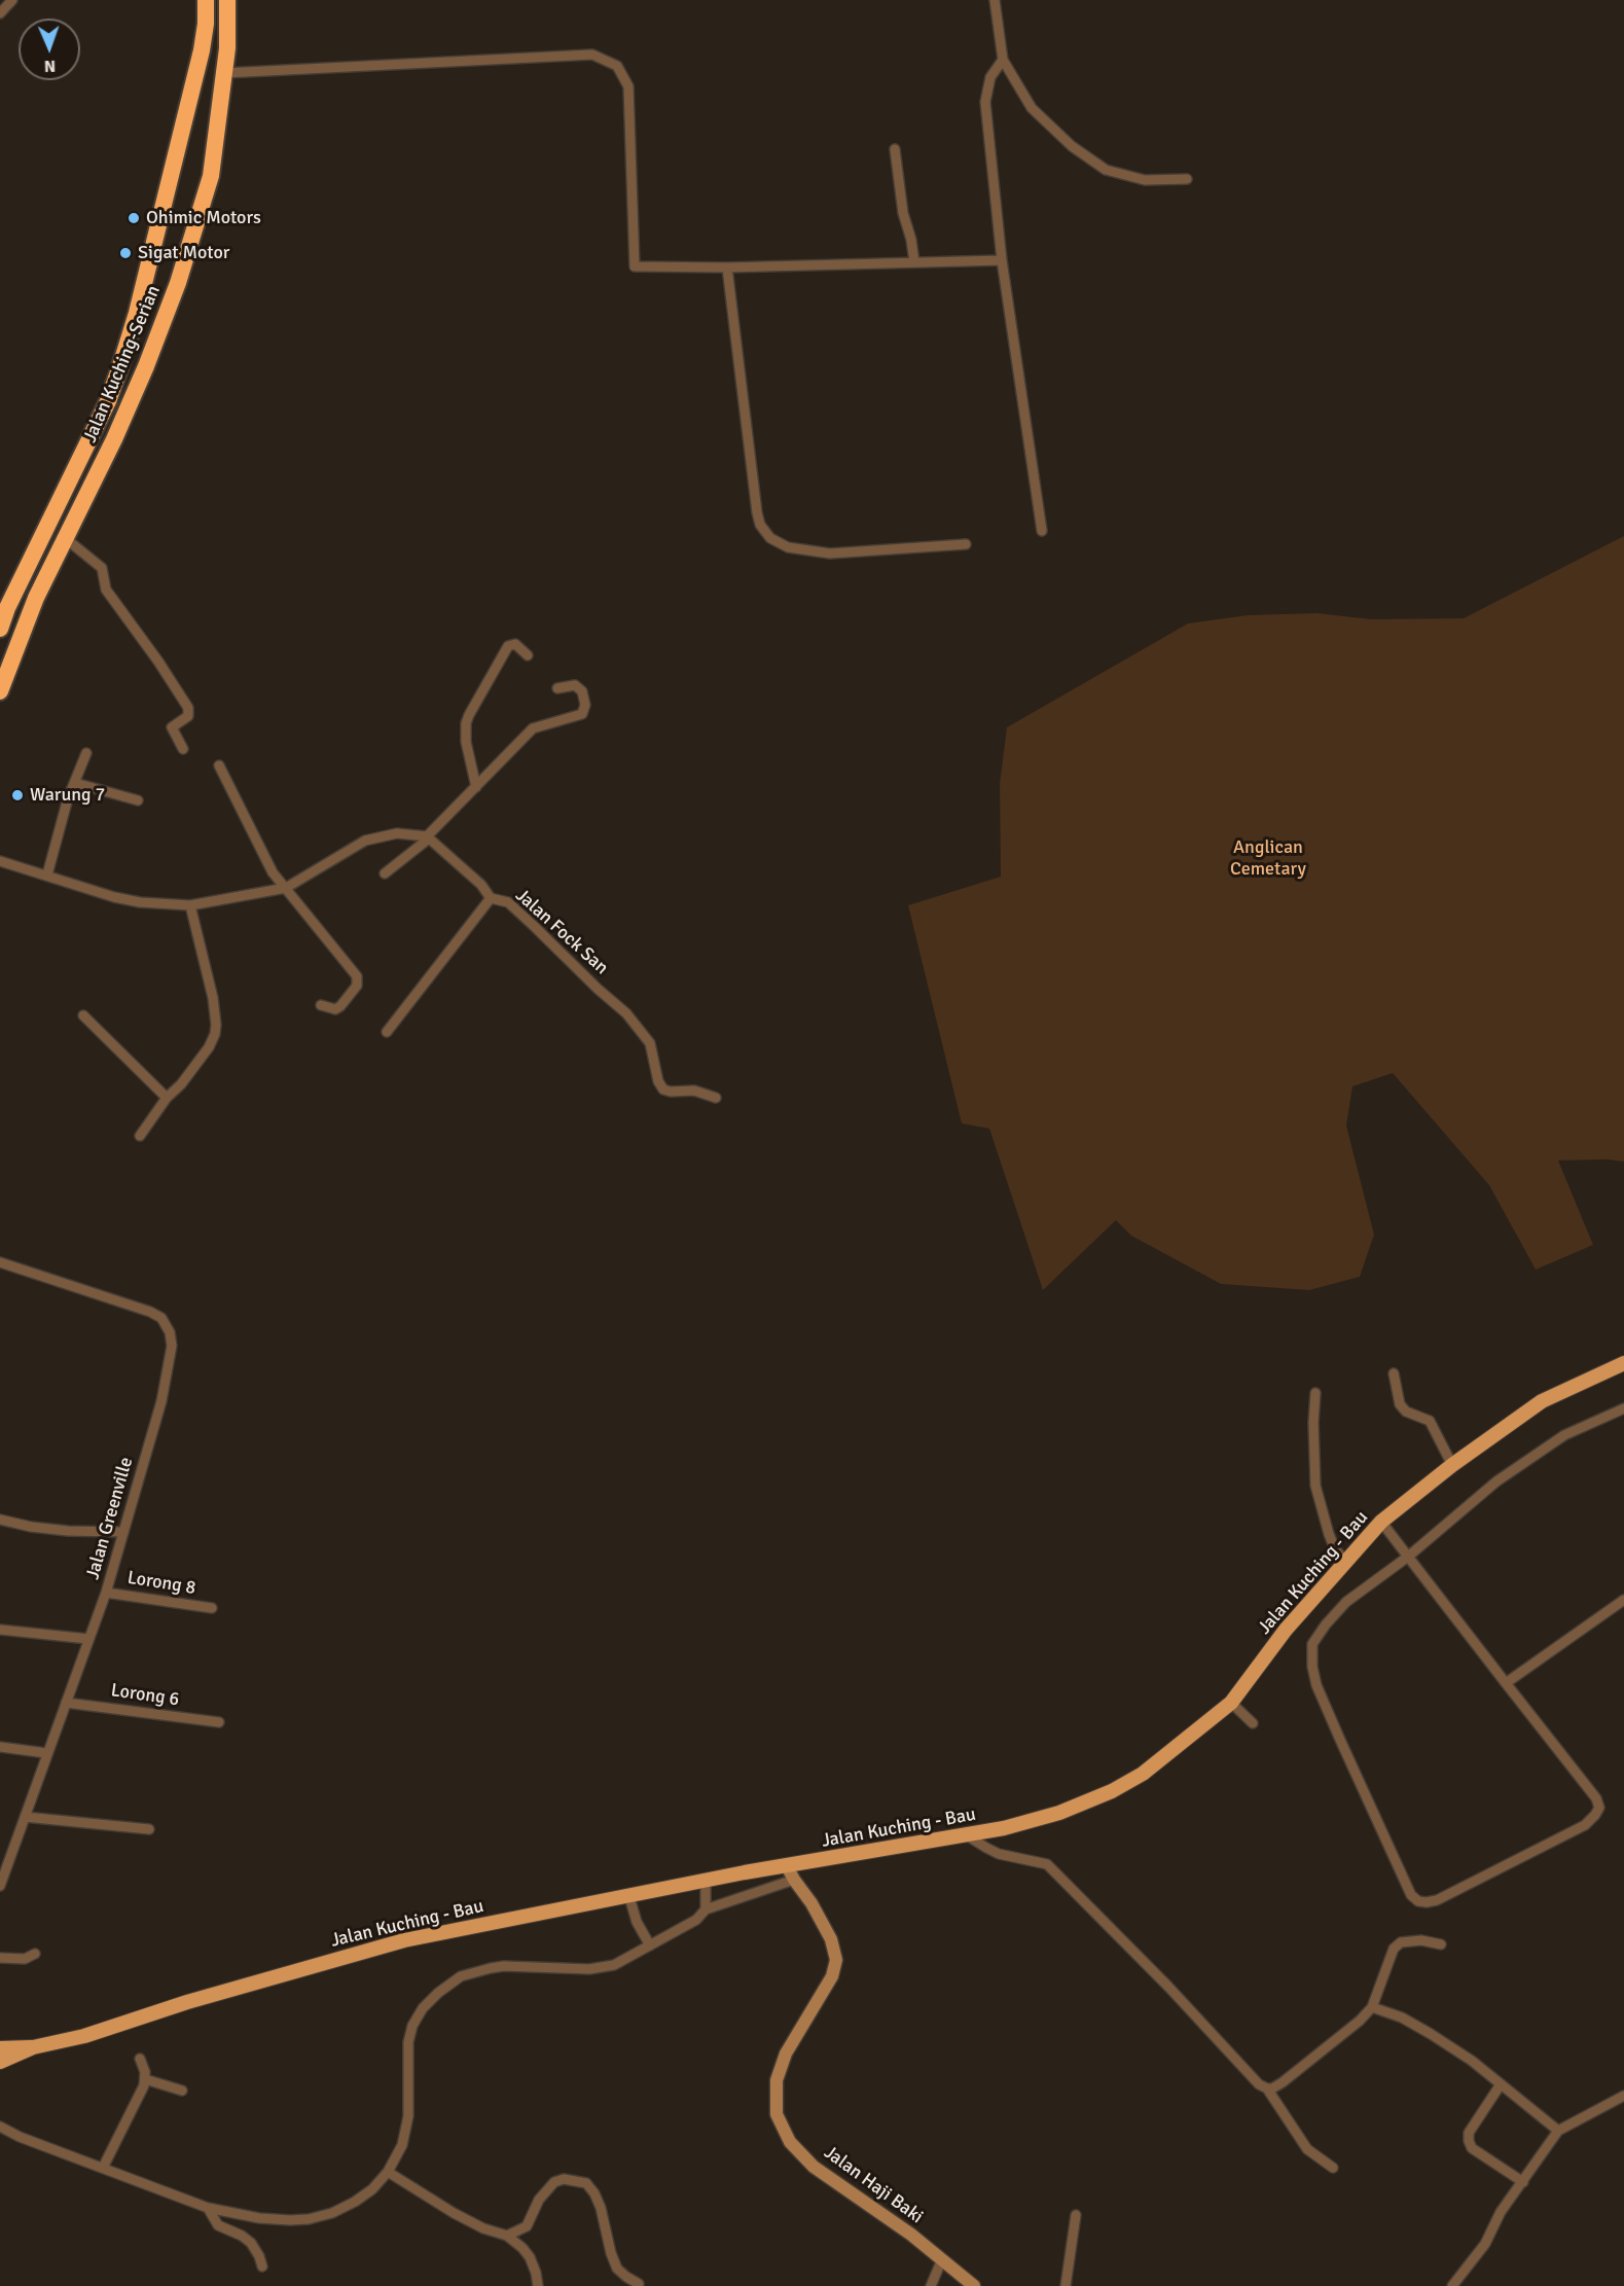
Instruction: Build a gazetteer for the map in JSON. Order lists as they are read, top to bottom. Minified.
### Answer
{"streets":{"highway":["Jalan Kuching-Serian"],"main road":["Jalan Kuching - Bau"],"street":["Jalan Fock San","Jalan Greenville","Lorong 8","Lorong 6","Jalan Haji Baki"]},"crossings":[["Jalan Greenville","Lorong 8"],["Jalan Greenville","Lorong 6"],["Jalan Kuching - Bau","Jalan Haji Baki"]],"parks":["Anglican Cemetary"],"places":["Ohimic Motors","Sigat Motor","Warung 7"],"north":"bottom"}
